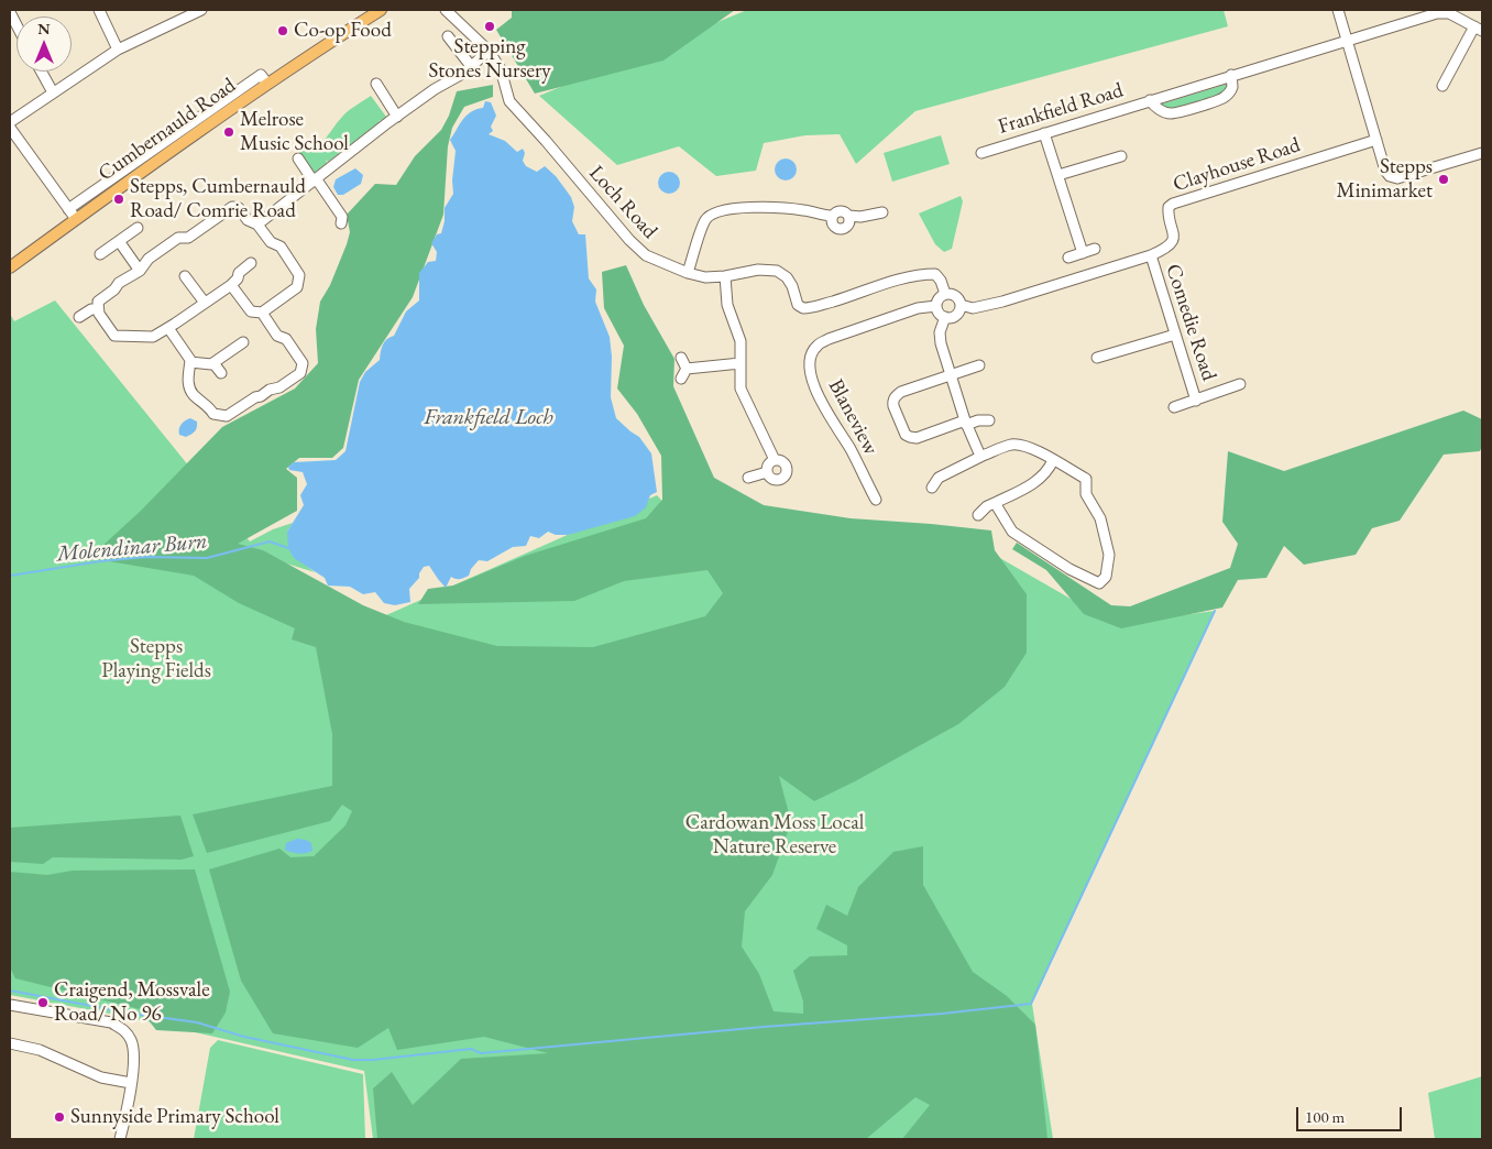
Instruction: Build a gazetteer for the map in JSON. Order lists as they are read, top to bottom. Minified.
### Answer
{"streets":{"main road":["Cumbernauld Road"],"street":["Frankfield Road","Clayhouse Road","Loch Road","Comedie Road","Blaneview"]},"crossings":[["Clayhouse Road","Loch Road"],["Clayhouse Road","Comedie Road"],["Clayhouse Road","Blaneview"],["Loch Road","Blaneview"]],"water":["Frankfield Loch","Molendinar Burn"],"parks":["Stepps Playing Fields","Cardowan Moss Local Nature Reserve"],"places":["Stepping Stones Nursery","Co-op Food","Melrose Music School","Stepps Minimarket","Stepps, Cumbernauld Road/ Comrie Road","Craigend, Mossvale Road/ No 96","Sunnyside Primary School"],"scale_bar":"100 m","north":"top"}
